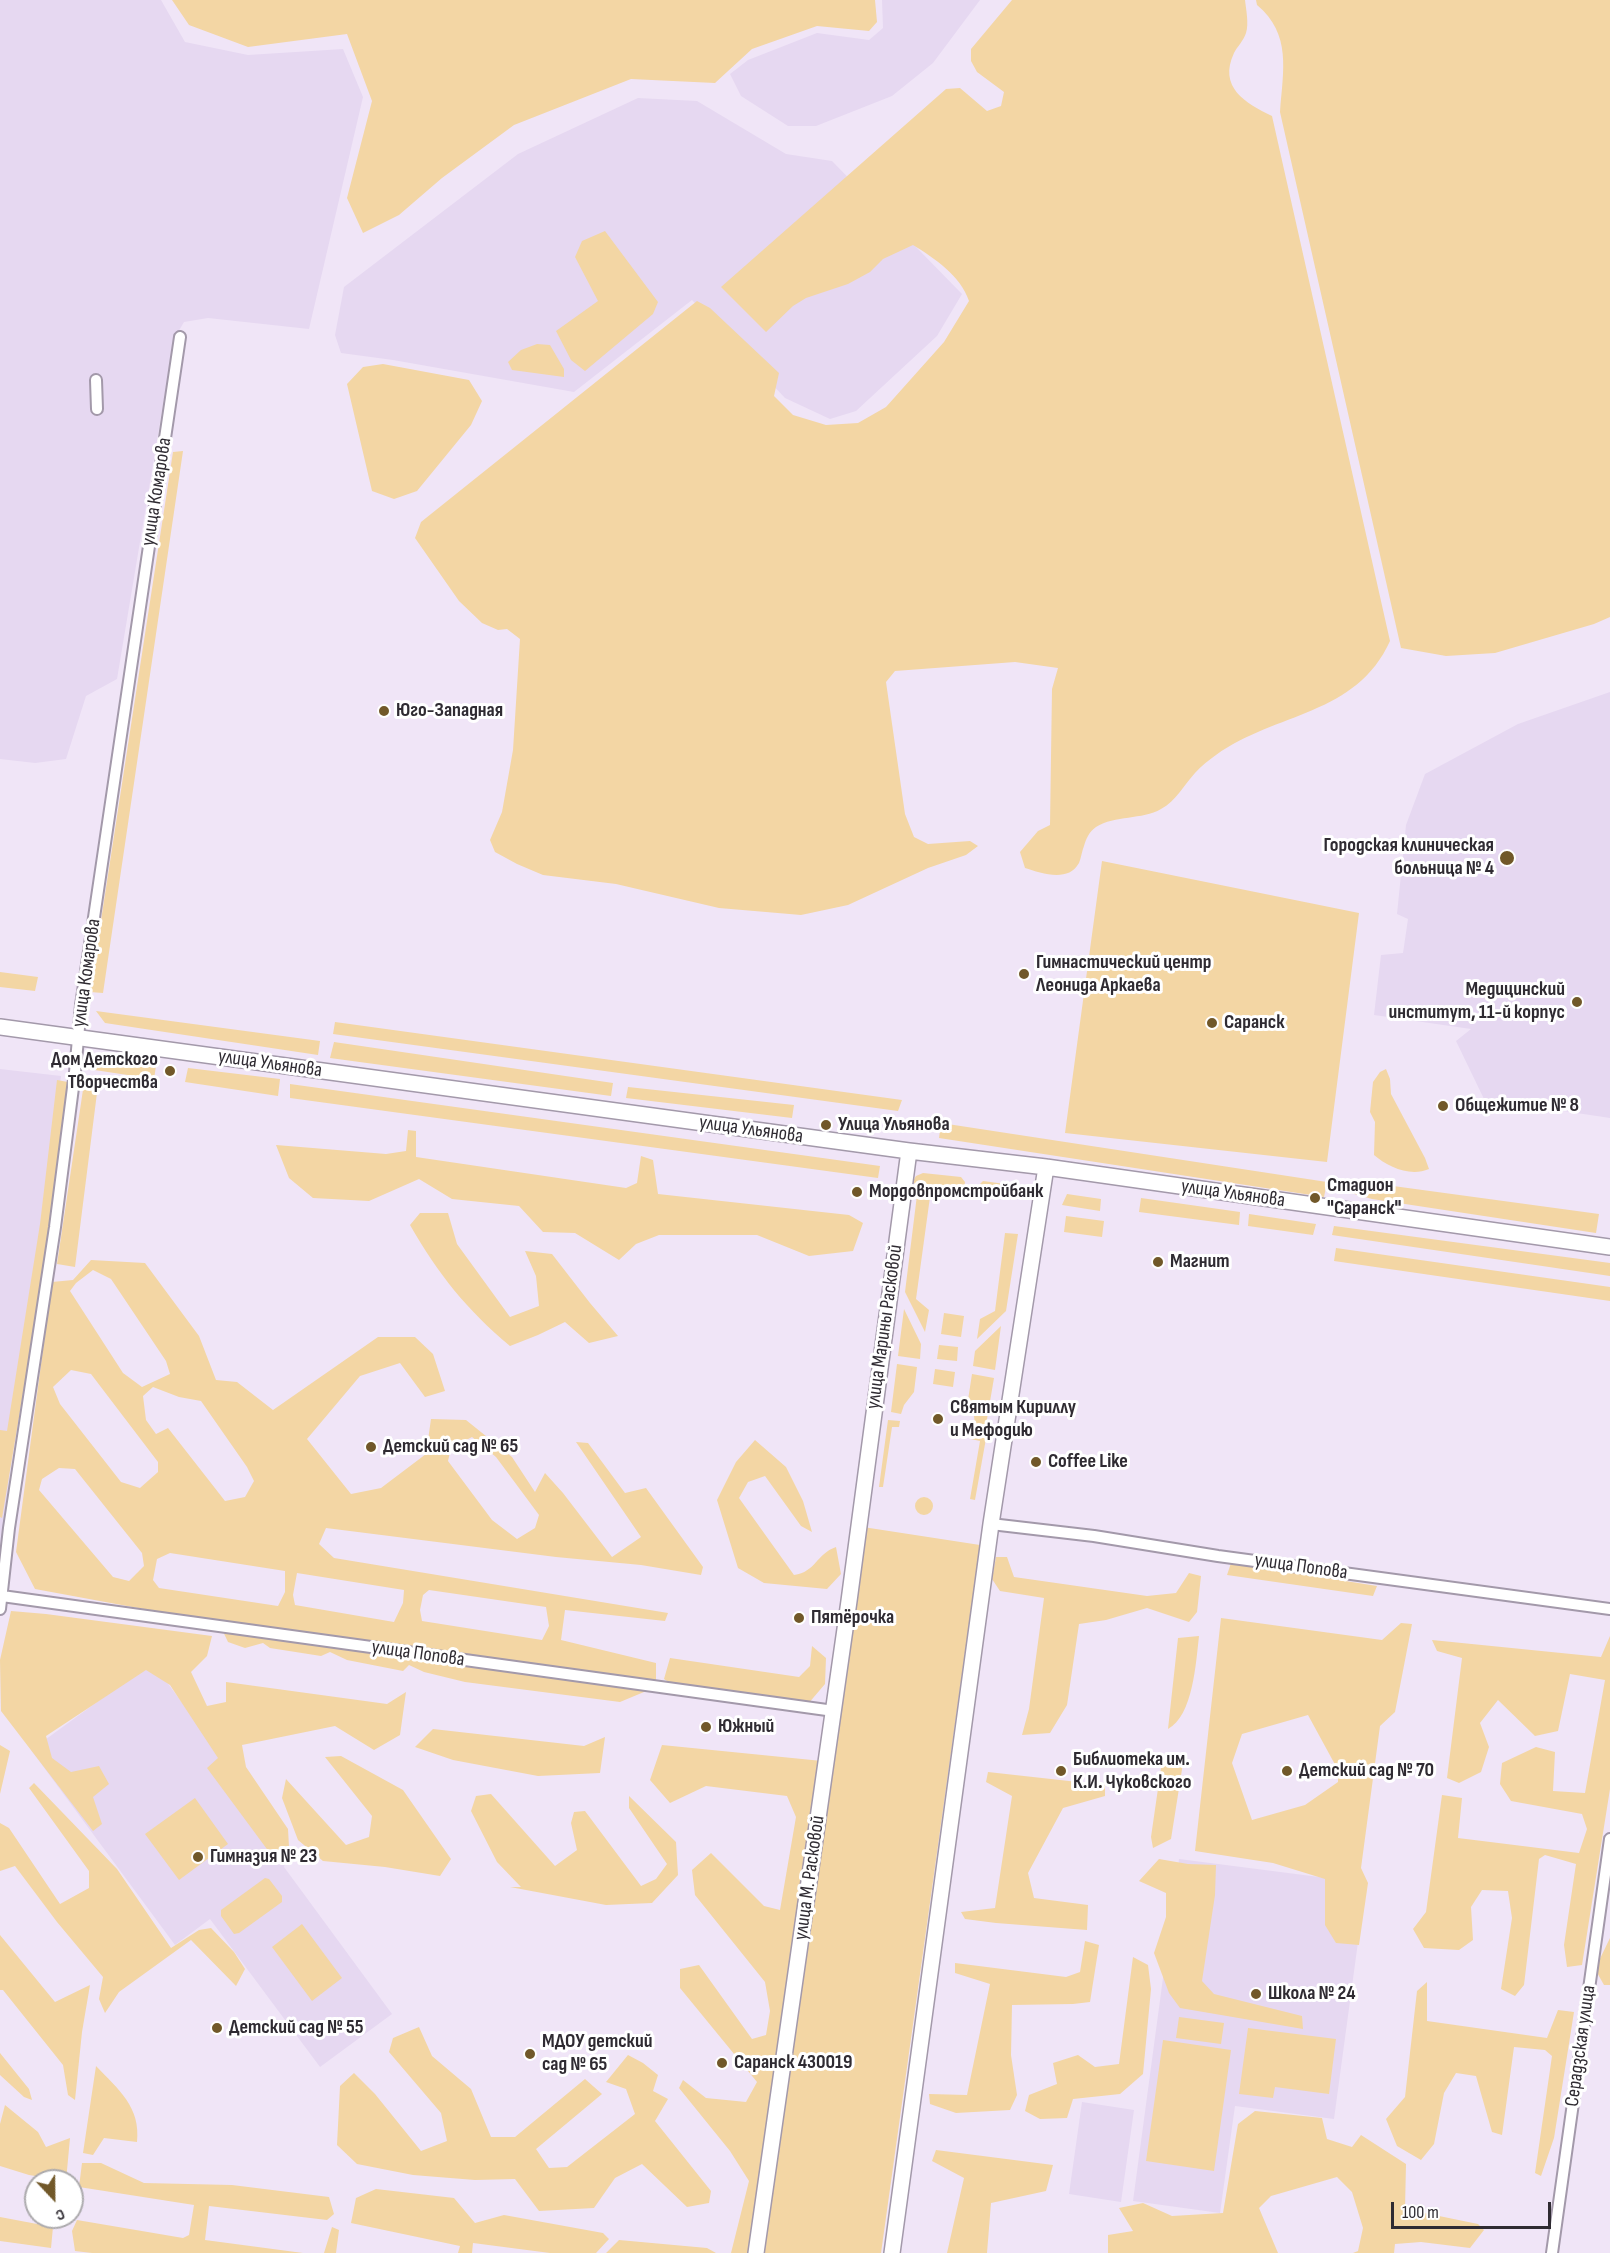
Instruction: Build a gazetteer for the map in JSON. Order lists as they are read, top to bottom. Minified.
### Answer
{"streets":{"street":["улица Комарова","улица Ульянова","улица Марины Расковой","улица Попова","улица М. Расковой","Серадзская улица"]},"crossings":[["улица Комарова","улица Ульянова"],["улица Комарова","улица Попова"],["улица Ульянова","улица Марины Расковой"],["улица Марины Расковой","улица М. Расковой"],["улица Попова","улица М. Расковой"]],"places":["Юго-Западная","Городская клиническая больница № 4","Гимнастический центр Леонида Аркаева","Медицинский институт, 11-й корпус","Саранск","Дом Детского Творчества","Общежитие № 8","Улица Ульянова","Мордовпромстройбанк","Стадион \"Саранск\"","Магнит","Святым Кириллу и Мефодию","Детский сад № 65","Coffee Like","Пятёрочка","Южный","Библиотека им. К.И. Чуковского","Детский сад № 70","Гимназия № 23","Школа № 24","Детский сад № 55","МДОУ детский сад № 65","Саранск 430019"],"scale_bar":"100 m","north":"bottom"}
